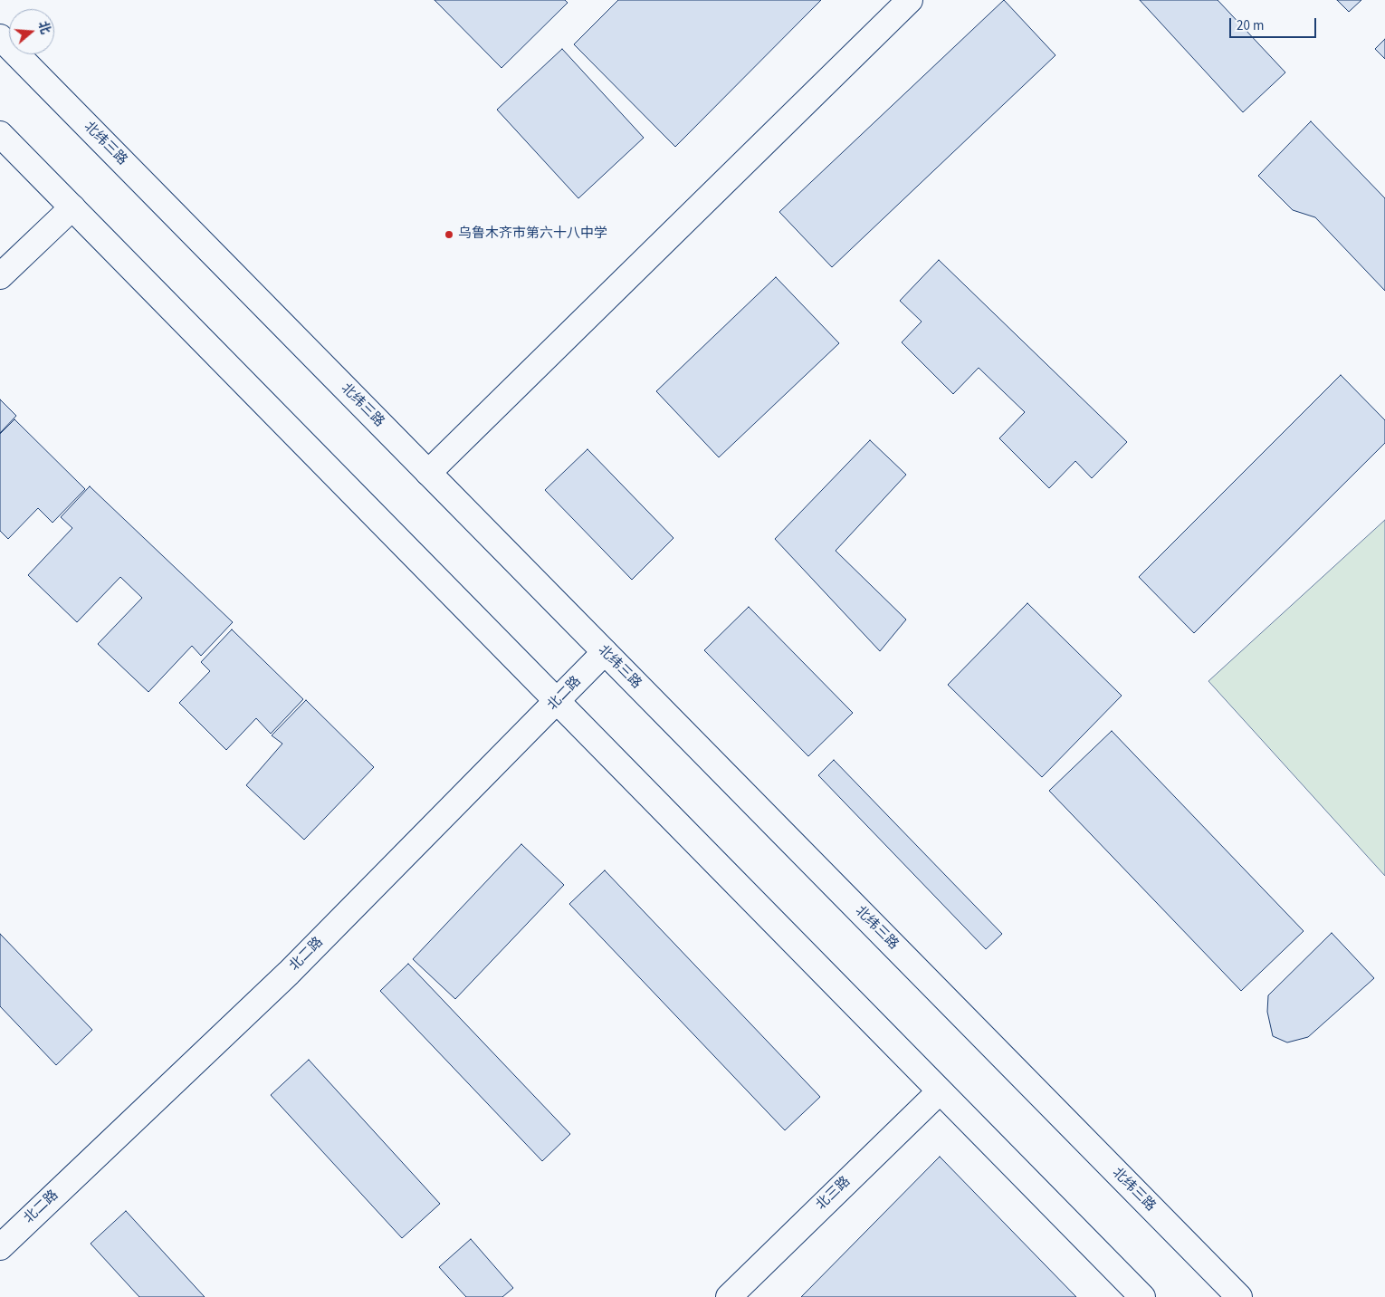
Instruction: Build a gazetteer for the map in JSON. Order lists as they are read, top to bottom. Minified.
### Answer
{"streets":{"main road":["北纬三路","北二路","北三路"]},"crossings":[["北纬三路","北二路"]],"places":["乌鲁木齐市第六十八中学"],"scale_bar":"20 m","north":"right"}
